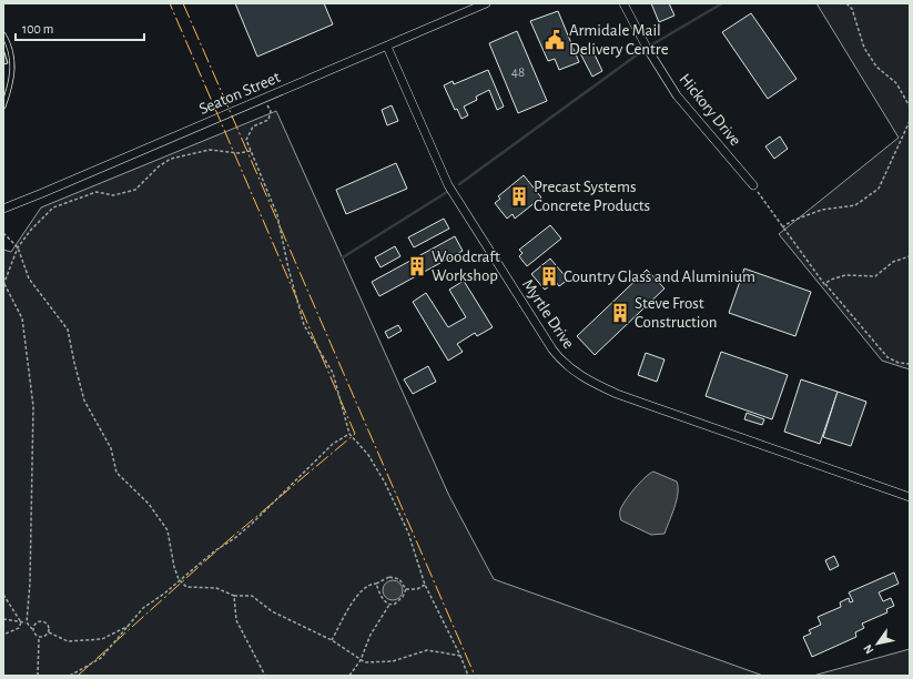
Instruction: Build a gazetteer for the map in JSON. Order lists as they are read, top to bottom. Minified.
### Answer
{"streets":{"street":["Seaton Street","Hickory Drive","Myrtle Drive"]},"crossings":[["Seaton Street","Myrtle Drive"]],"places":{"public building":["Armidale Mail Delivery Centre"],"building":["Precast Systems Concrete Products","Woodcraft Workshop","Country Glass and Aluminium","Steve Frost Construction"]},"house_numbers":["48"],"scale_bar":"100 m","north":"bottom left"}
